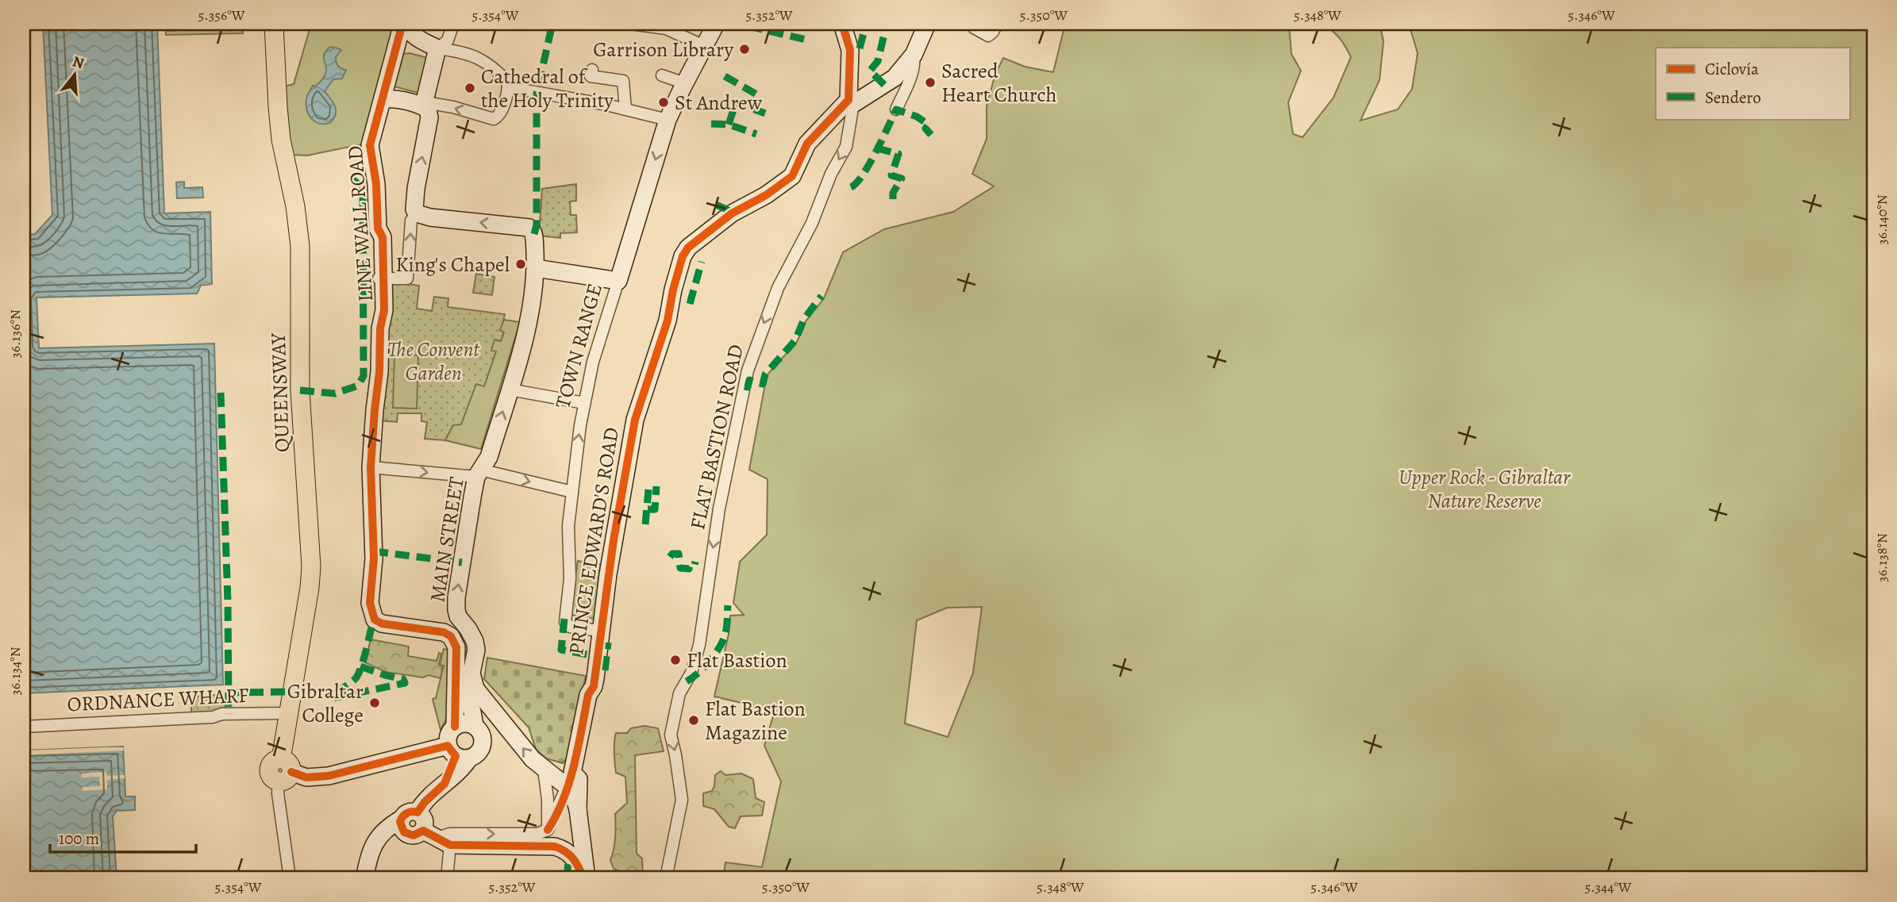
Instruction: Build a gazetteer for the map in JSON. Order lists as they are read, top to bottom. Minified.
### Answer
{"streets":{"main road":["QUEENSWAY"],"street":["LINE WALL ROAD","TOWN RANGE","FLAT BASTION ROAD","MAIN STREET","PRINCE EDWARD'S ROAD","ORDNANCE WHARF"]},"crossings":[["TOWN RANGE","PRINCE EDWARD'S ROAD"],["QUEENSWAY","ORDNANCE WHARF"],["FLAT BASTION ROAD","PRINCE EDWARD'S ROAD"]],"one_way":["FLAT BASTION ROAD"],"parks":["The Convent Garden","Upper Rock - Gibraltar Nature Reserve"],"places":["Garrison Library","Sacred Heart Church","Cathedral of the Holy Trinity","St Andrew","King's Chapel","Flat Bastion","Gibraltar College","Flat Bastion Magazine"],"legend":["Ciclovía","Sendero"],"scale_bar":"100 m","north":"top","coordinates":["5.356°W","5.354°W","5.352°W","5.350°W","5.348°W","5.346°W","36.140°N","36.136°N","36.138°N","36.134°N","5.344°W"]}
